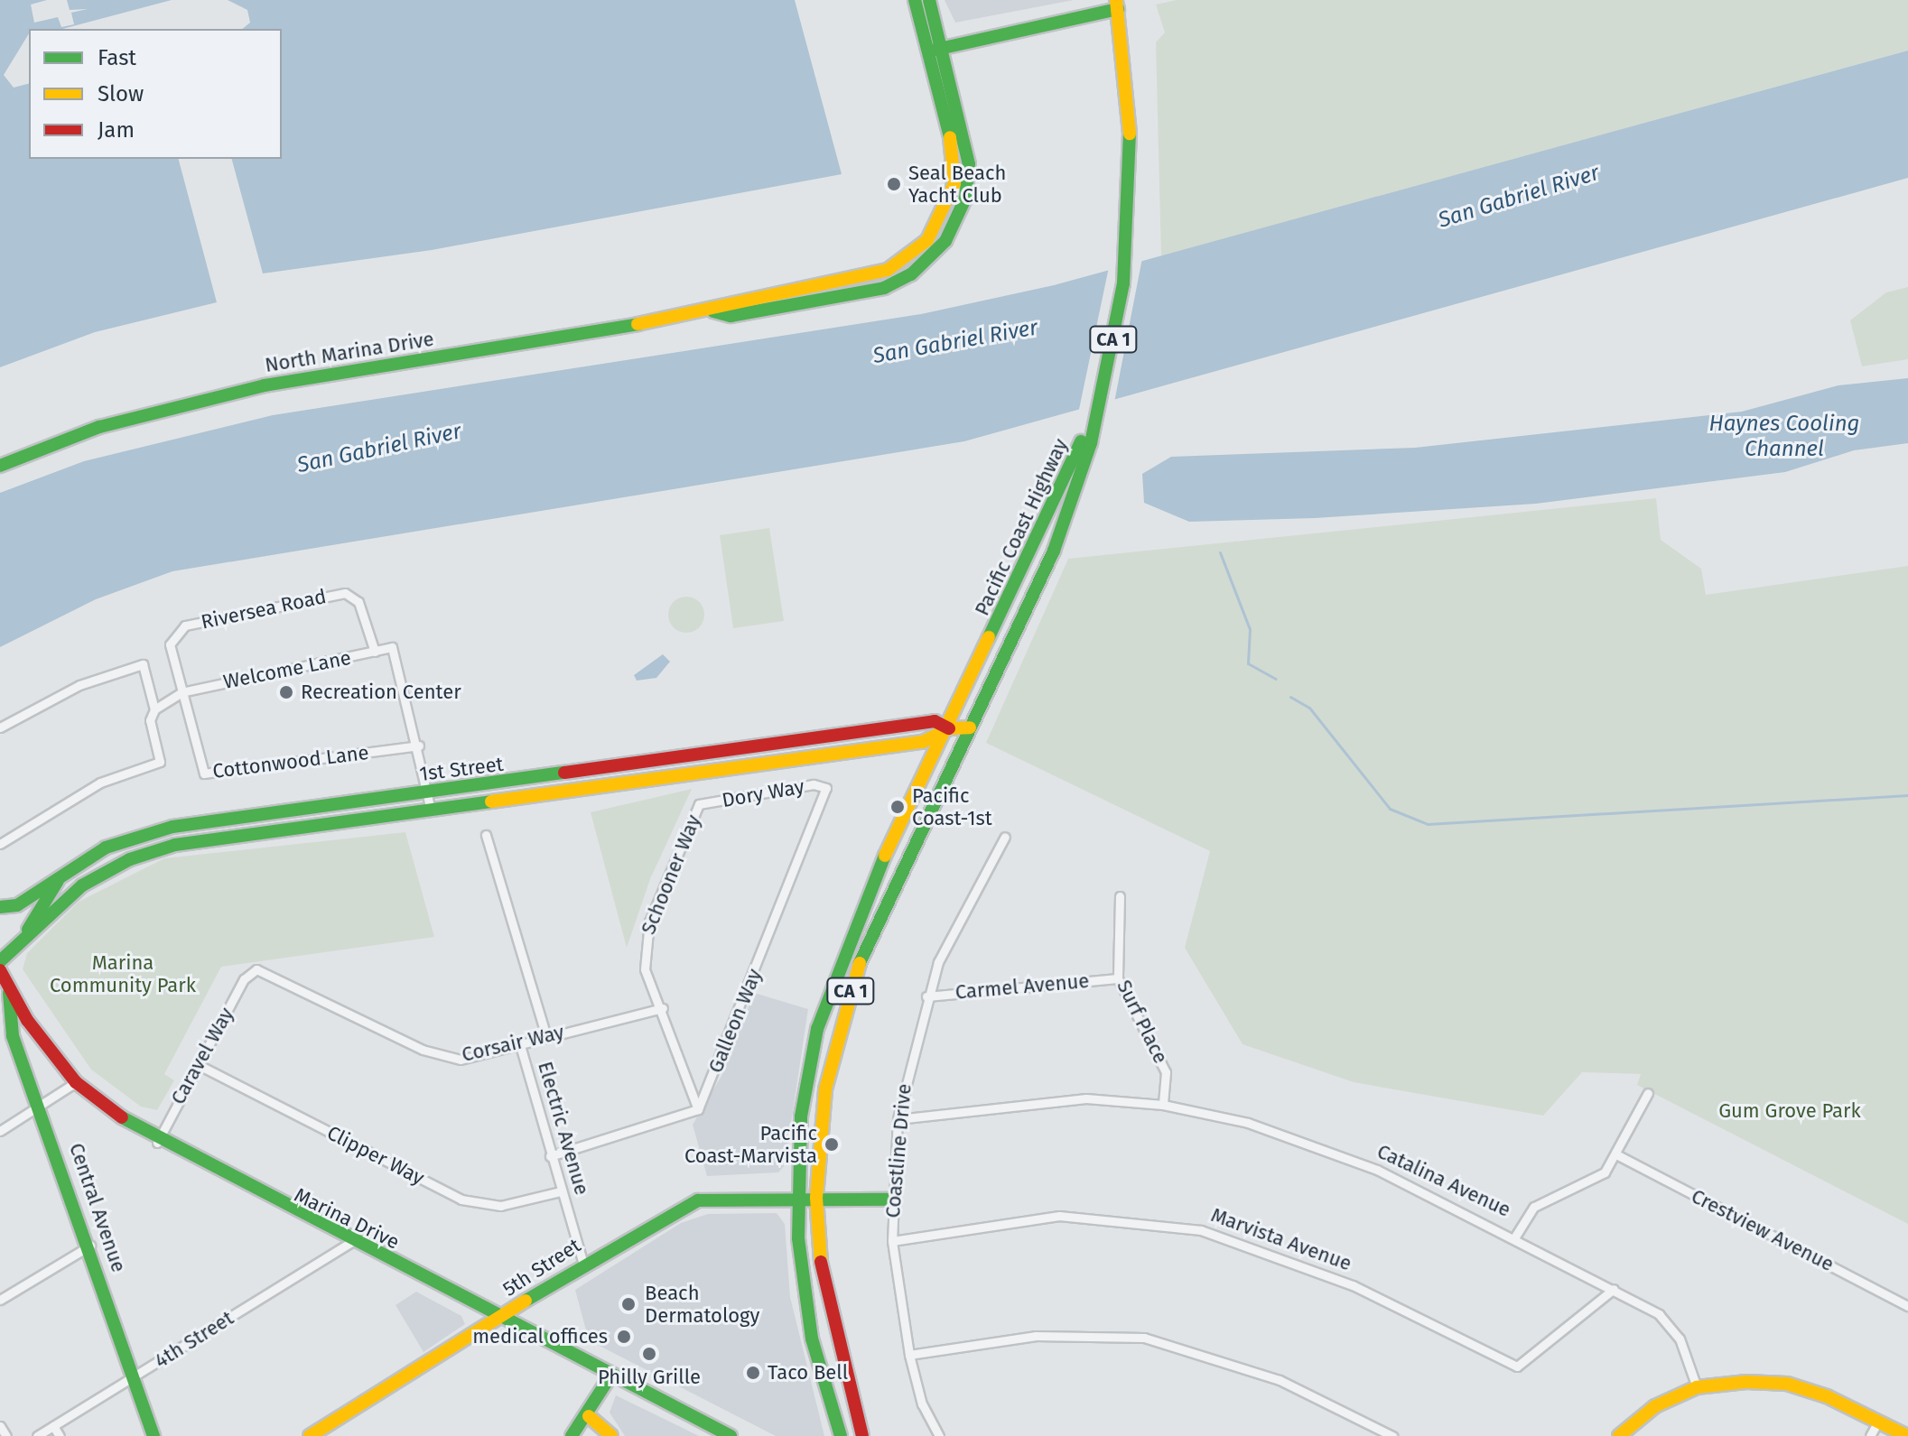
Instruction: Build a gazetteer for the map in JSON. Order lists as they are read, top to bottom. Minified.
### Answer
{"streets":{"main road":["CA 1","North Marina Drive","Pacific Coast Highway","1st Street","Central Avenue","Marina Drive","5th Street"],"street":["Riversea Road","Welcome Lane","Cottonwood Lane","Dory Way","Schooner Way","Carmel Avenue","Galleon Way","Surf Place","Corsair Way","Caravel Way","Electric Avenue","Coastline Drive","Clipper Way","Catalina Avenue","Crestview Avenue","Marvista Avenue","4th Street"]},"crossings":[["CA 1","Pacific Coast Highway"],["Pacific Coast Highway","1st Street"],["Pacific Coast Highway","5th Street"],["Riversea Road","Welcome Lane"],["Riversea Road","Cottonwood Lane"],["Welcome Lane","Cottonwood Lane"],["Dory Way","Schooner Way"],["Dory Way","Galleon Way"],["Schooner Way","Galleon Way"],["Schooner Way","Corsair Way"],["Carmel Avenue","Surf Place"],["Carmel Avenue","Coastline Drive"],["Surf Place","Catalina Avenue"],["Corsair Way","Caravel Way"],["Corsair Way","Electric Avenue"],["Caravel Way","Clipper Way"],["Caravel Way","Marina Drive"],["Electric Avenue","Clipper Way"],["Electric Avenue","5th Street"],["Coastline Drive","Catalina Avenue"],["Coastline Drive","Marvista Avenue"],["Catalina Avenue","Marvista Avenue"],["Central Avenue","Marina Drive"],["Central Avenue","4th Street"],["Marina Drive","5th Street"],["Marina Drive","4th Street"]],"water":["San Gabriel River","Haynes Cooling Channel"],"parks":["Marina Community Park","Gum Grove Park"],"places":["Seal Beach Yacht Club","Recreation Center","Pacific Coast-1st","Pacific Coast-Marvista","Beach Dermatology","medical offices","Philly Grille","Taco Bell"],"legend":["Fast","Slow","Jam"]}
